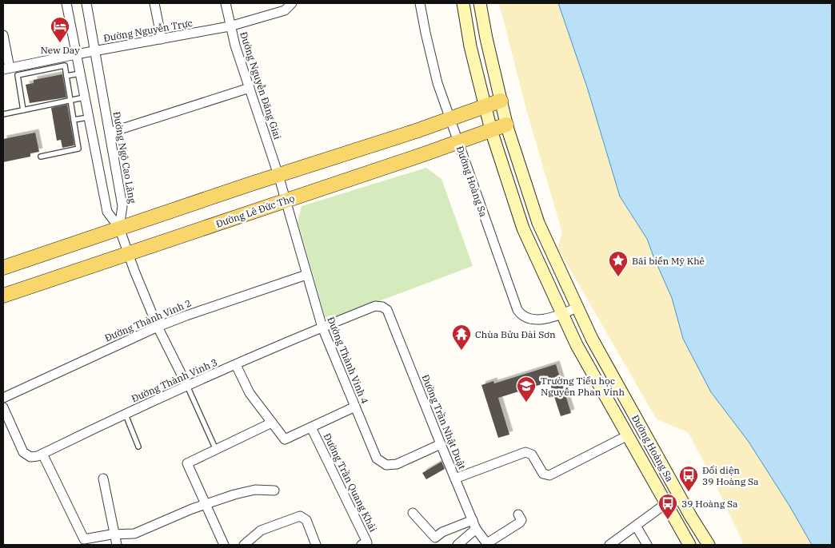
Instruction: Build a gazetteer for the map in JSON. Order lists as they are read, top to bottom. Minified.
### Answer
{"streets":{"main road":["Đường Hoàng Sa","Đường Lê Đức Thọ"],"street":["Đường Nguyễn Trực","Đường Nguyễn Đăng Giai","Đường Ngô Cao Lãng","Đường Thành Vinh 2","Đường Thành Vinh 4","Đường Thành Vinh 3","Đường Trần Nhật Duật","Đường Trần Quang Khải"]},"crossings":[["Đường Nguyễn Trực","Đường Nguyễn Đăng Giai"],["Đường Nguyễn Trực","Đường Ngô Cao Lãng"],["Đường Nguyễn Đăng Giai","Đường Lê Đức Thọ"],["Đường Nguyễn Đăng Giai","Đường Thành Vinh 4"],["Đường Hoàng Sa","Đường Lê Đức Thọ"],["Đường Lê Đức Thọ","Đường Thành Vinh 4"],["Đường Thành Vinh 2","Đường Thành Vinh 4"],["Đường Thành Vinh 4","Đường Thành Vinh 3"],["Đường Thành Vinh 4","Đường Trần Nhật Duật"],["Đường Thành Vinh 4","Đường Trần Quang Khải"],["Đường Thành Vinh 3","Đường Trần Nhật Duật"],["Đường Thành Vinh 3","Đường Trần Quang Khải"]],"places":{"hotel":["New Day"],"place":["Bãi biển Mỹ Khê"],"temple":["Chùa Bửu Đài Sơn"],"school or university":["Trường Tiểu học Nguyễn Phan Vinh"],"bus stop":["Đối diện 39 Hoàng Sa","39 Hoàng Sa"]}}
